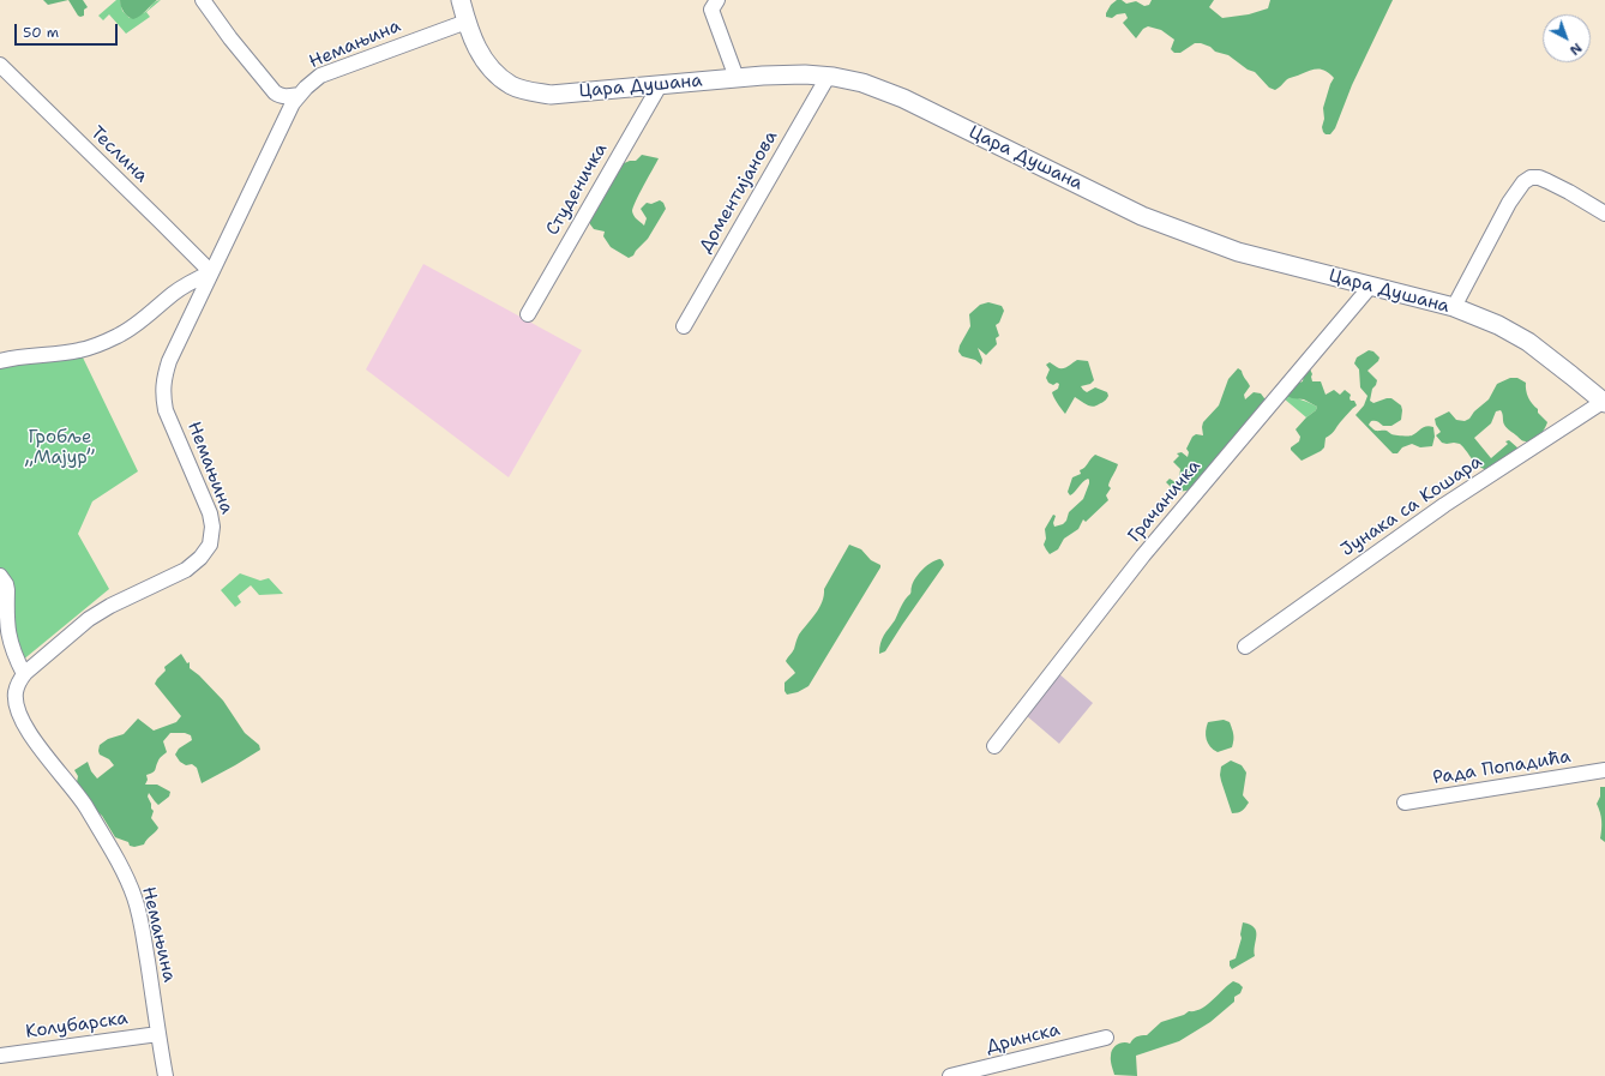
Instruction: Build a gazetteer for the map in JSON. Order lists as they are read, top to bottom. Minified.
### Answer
{"streets":{"street":["Немањина","Цара Душана","Теслина","Студеничка","Доментијанова","Грачаничка","Јунака са Кошара","Рада Попадића","Колубарска","Дринска"]},"crossings":[["Немањина","Цара Душана"],["Немањина","Теслина"],["Немањина","Колубарска"],["Цара Душана","Студеничка"],["Цара Душана","Доментијанова"],["Цара Душана","Грачаничка"],["Цара Душана","Јунака са Кошара"]],"parks":["Гробље „Мајур”"],"scale_bar":"50 m","north":"bottom right"}
